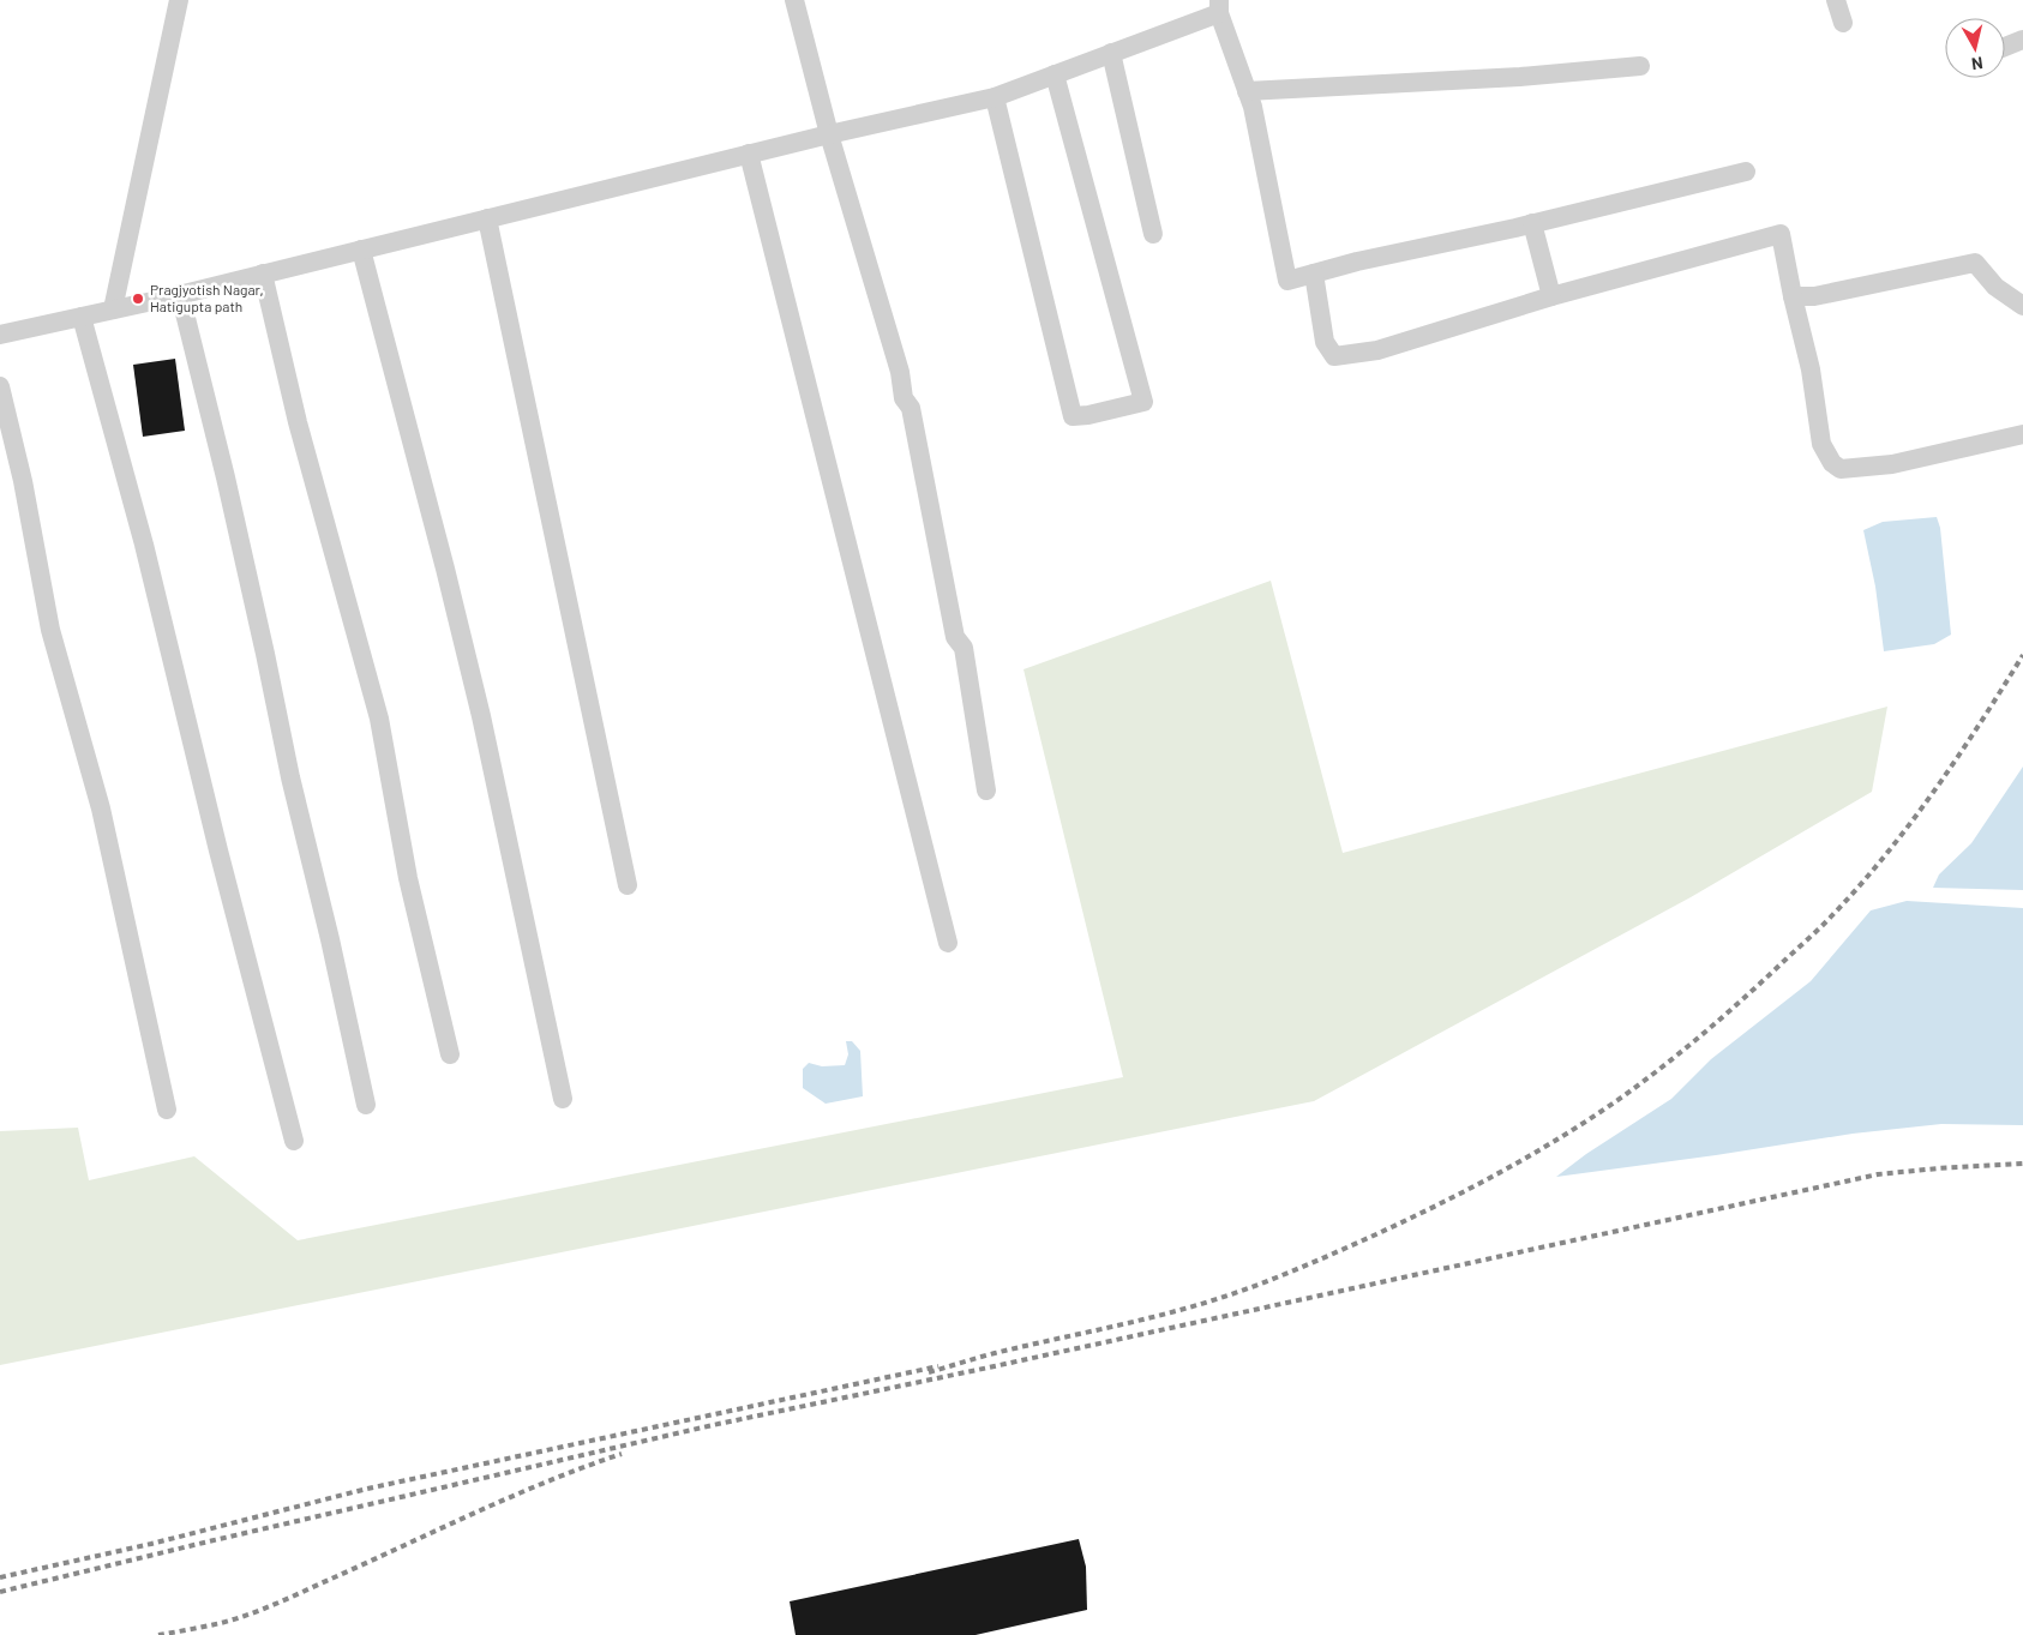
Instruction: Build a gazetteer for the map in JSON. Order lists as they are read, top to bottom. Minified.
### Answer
{"places":["Pragjyotish Nagar, Hatigupta path"],"north":"bottom"}
